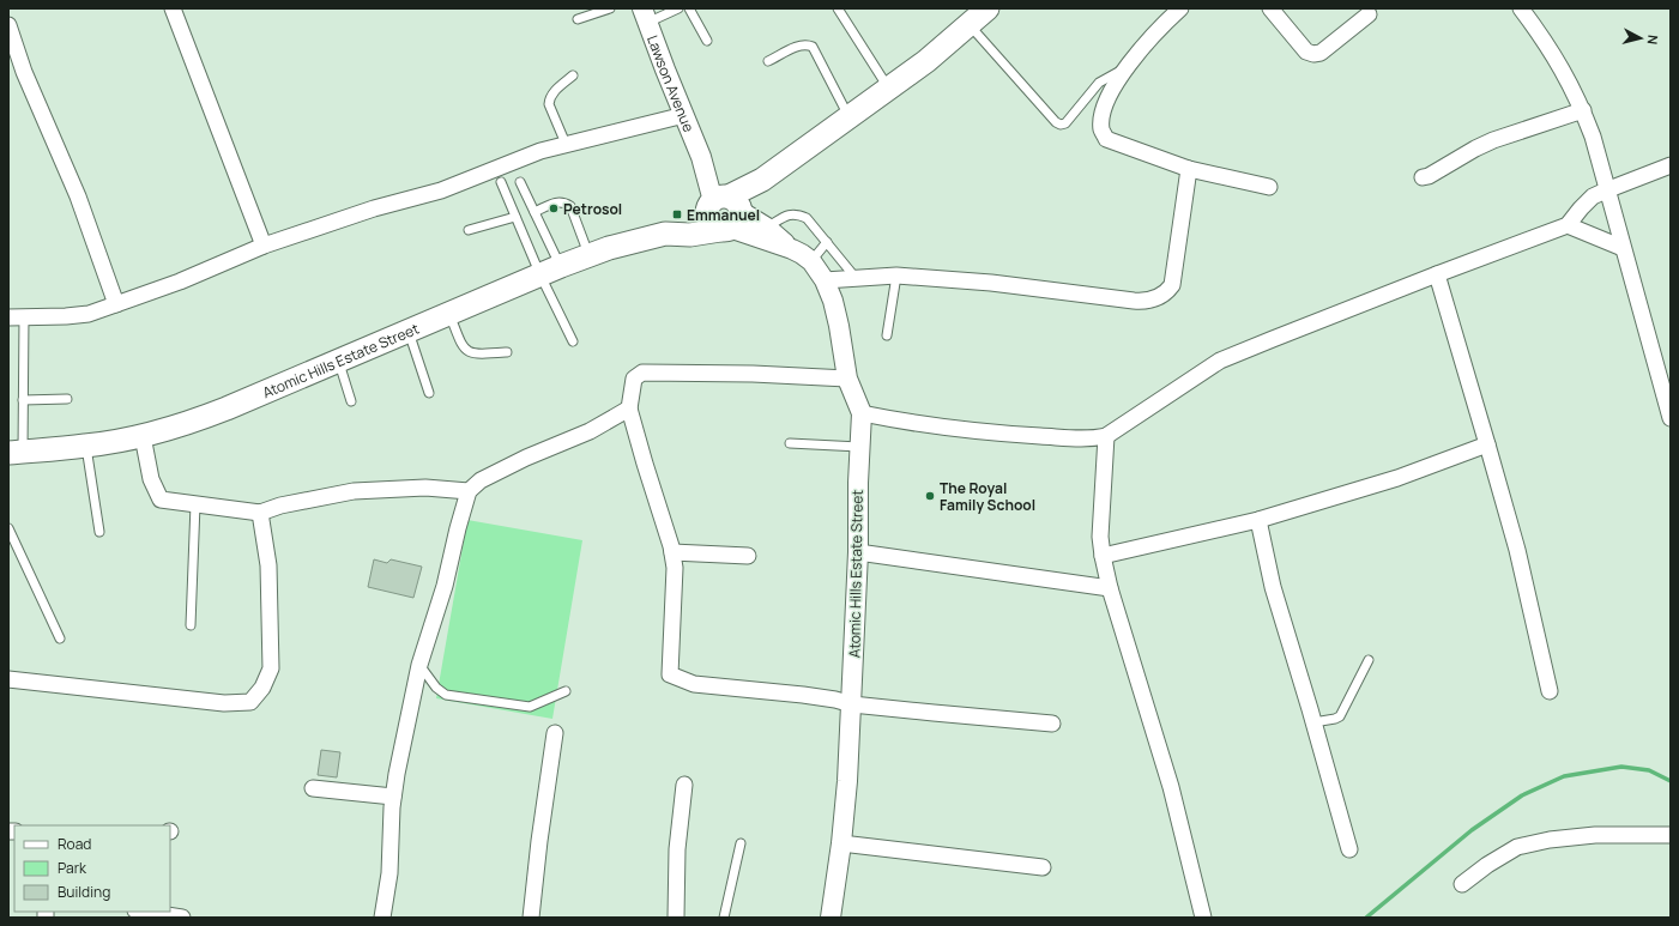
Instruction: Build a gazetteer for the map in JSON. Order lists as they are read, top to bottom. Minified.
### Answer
{"streets":{"main road":["Atomic Hills Estate Street"],"street":["Lawson Avenue"]},"crossings":[["Lawson Avenue","Atomic Hills Estate Street"]],"places":{"other":["Petrosol","The Royal Family School"],"transit":["Emmanuel"]},"legend":["Road","Park","Building"],"north":"right"}
